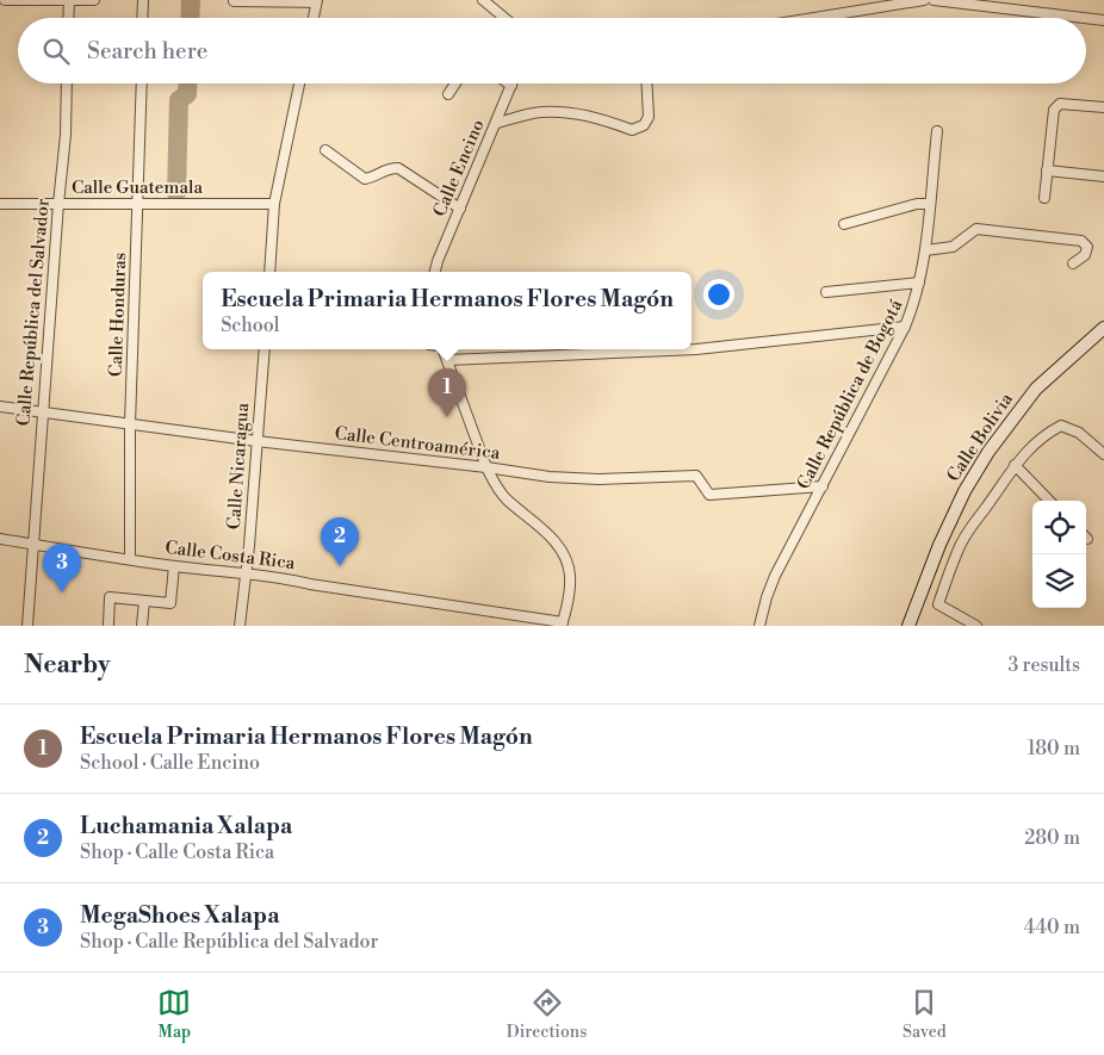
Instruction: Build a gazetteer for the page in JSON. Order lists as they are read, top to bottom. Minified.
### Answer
{"streets":{"main road":["Calle Bolivia"],"street":["Calle Encino","Calle Guatemala","Calle República del Salvador","Calle Honduras","Calle República de Bogotá","Calle Centroamérica","Calle Nicaragua","Calle Costa Rica"]},"crossings":[["Calle Guatemala","Calle República del Salvador"],["Calle Guatemala","Calle Honduras"],["Calle República del Salvador","Calle Centroamérica"],["Calle República del Salvador","Calle Costa Rica"],["Calle Honduras","Calle Centroamérica"],["Calle Honduras","Calle Costa Rica"],["Calle República de Bogotá","Calle Centroamérica"],["Calle Centroamérica","Calle Nicaragua"],["Calle Nicaragua","Calle Costa Rica"]],"page":{"search":"Search here","popup":["Escuela Primaria Hermanos Flores Magón","School"],"pins":["1","2","3"],"heading":["Nearby","3 results"],"list":[{"mark":"1","name":"Escuela Primaria Hermanos Flores Magón","note":"School · Calle Encino","value":"180 m"},{"mark":"2","name":"Luchamania Xalapa","note":"Shop · Calle Costa Rica","value":"280 m"},{"mark":"3","name":"MegaShoes Xalapa","note":"Shop · Calle República del Salvador","value":"440 m"}],"nav":["Map","Directions","Saved"]}}
